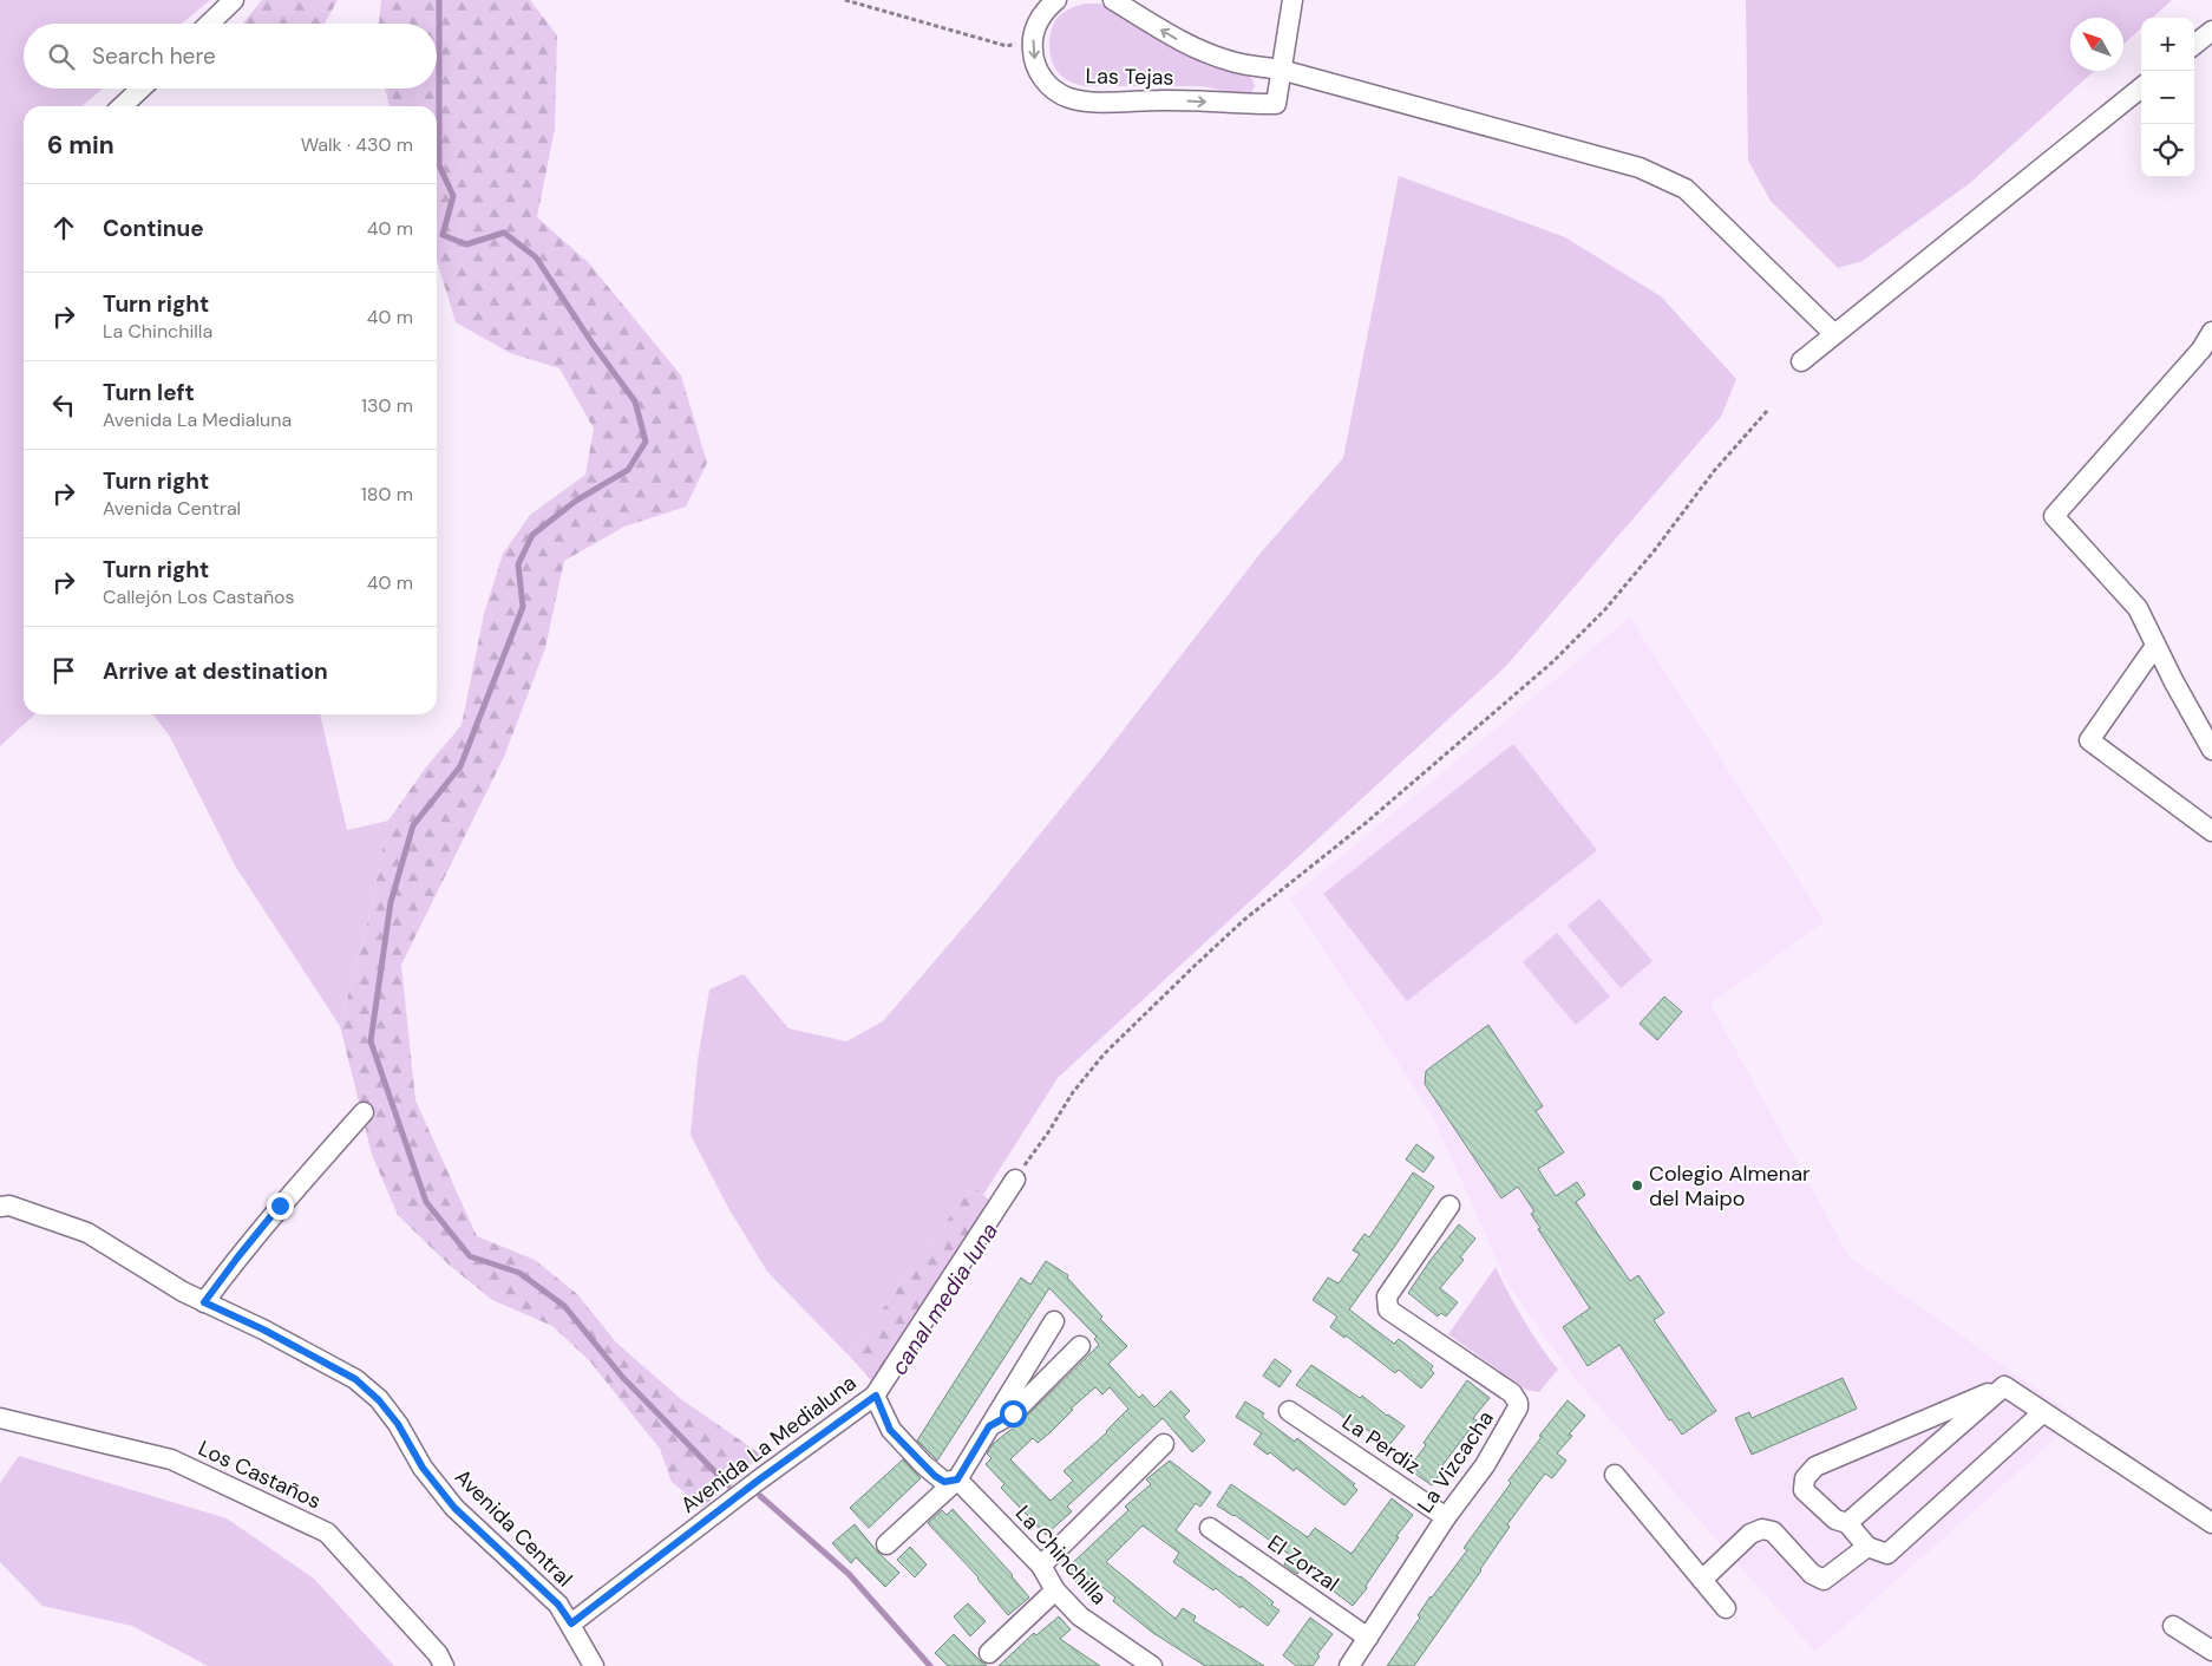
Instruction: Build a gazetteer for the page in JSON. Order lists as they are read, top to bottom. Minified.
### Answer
{"streets":{"street":["Las Tejas","Avenida La Medialuna","La Perdiz","La Vizcacha","Los Castaños","Avenida Central","La Chinchilla","El Zorzal"]},"crossings":[["Avenida La Medialuna","Avenida Central"],["Avenida La Medialuna","La Chinchilla"],["La Perdiz","La Vizcacha"],["La Vizcacha","El Zorzal"]],"water":["canal media luna"],"places":["Colegio Almenar del Maipo"],"north":"top left","page":{"map_buttons":["+","−"],"search":"Search here","heading":["6 min","Walk · 430 m"],"list":[["Continue","40 m"],["Turn right","La Chinchilla","40 m"],["Turn left","Avenida La Medialuna","130 m"],["Turn right","Avenida Central","180 m"],["Turn right","Callejón Los Castaños","40 m"],"Arrive at destination"]}}
